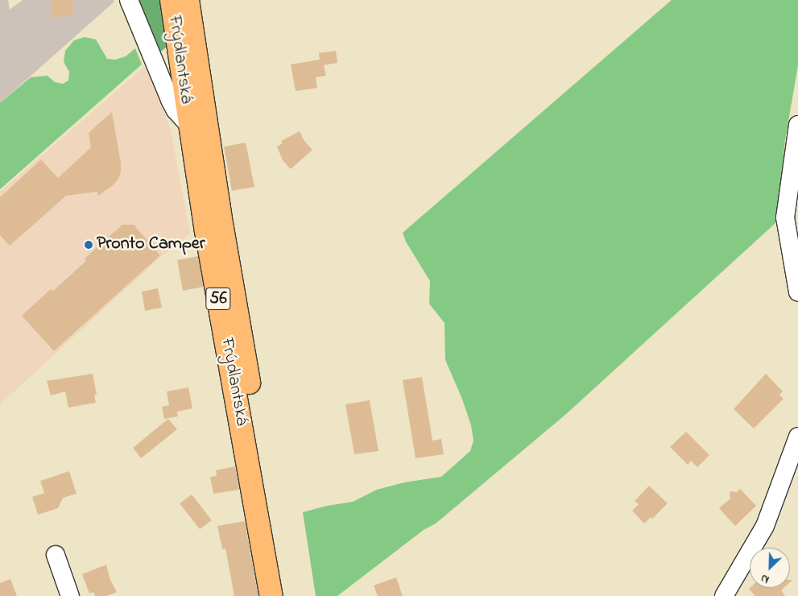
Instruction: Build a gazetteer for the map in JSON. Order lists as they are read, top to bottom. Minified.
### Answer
{"streets":{"main road":["Frýdlantská","56"]},"places":["Pronto Camper"],"north":"bottom left"}
